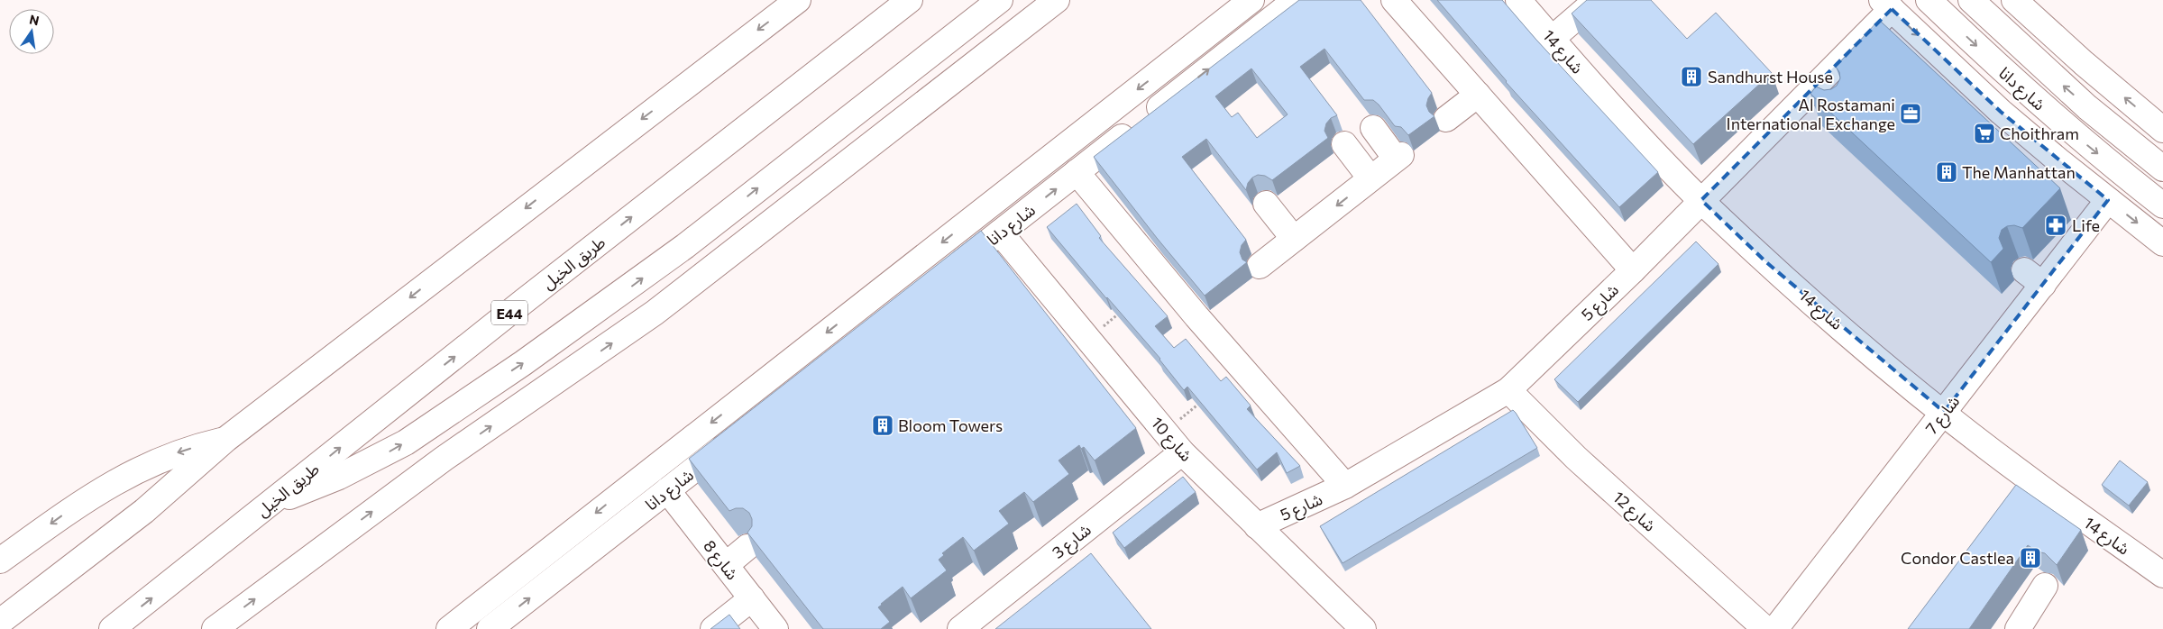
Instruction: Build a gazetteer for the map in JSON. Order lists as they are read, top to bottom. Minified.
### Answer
{"streets":{"main road":["شارع 14","شارع دانا","طريق الخيل","شارع 5","E44","شارع 7","شارع 10","شارع 12","شارع 3","شارع 8"]},"crossings":[["شارع 14","شارع 5"],["شارع 14","شارع 7"],["شارع دانا","شارع 10"],["شارع دانا","شارع 8"],["شارع 5","شارع 10"],["شارع 5","شارع 12"],["شارع 10","شارع 3"]],"places":{"building":["Sandhurst House","The Manhattan","Bloom Towers","Condor Castlea"],"office":["Al Rostamani International Exchange"],"supermarket":["Choithram"],"pharmacy":["Life"]},"north":"top"}
